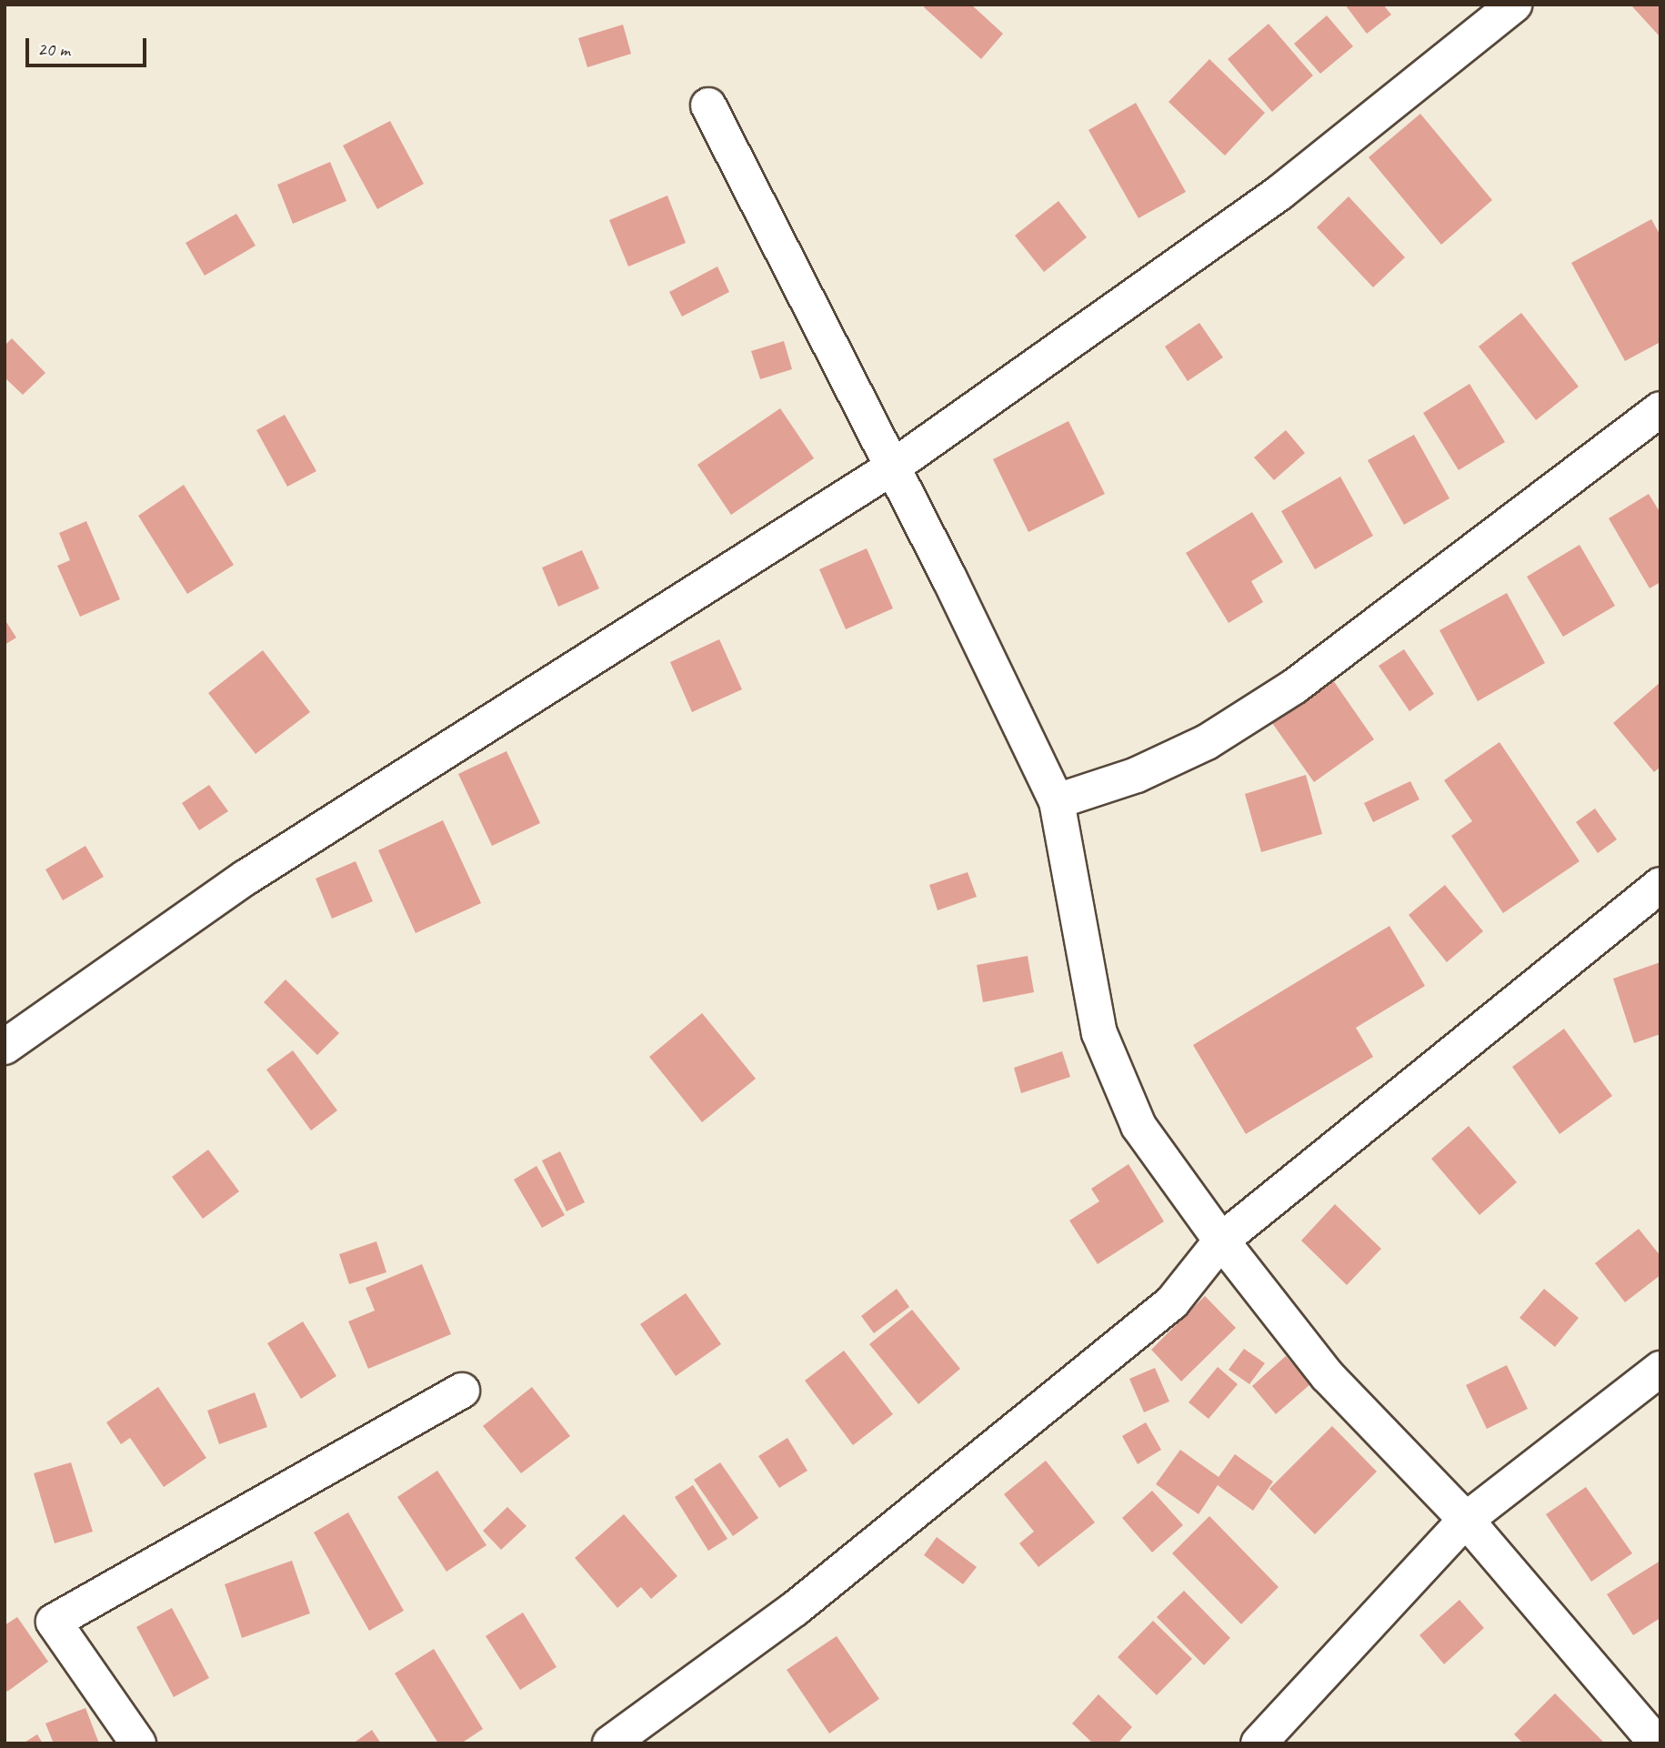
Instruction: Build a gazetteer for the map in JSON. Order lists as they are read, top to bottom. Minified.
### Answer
{"scale_bar":"20 m"}
